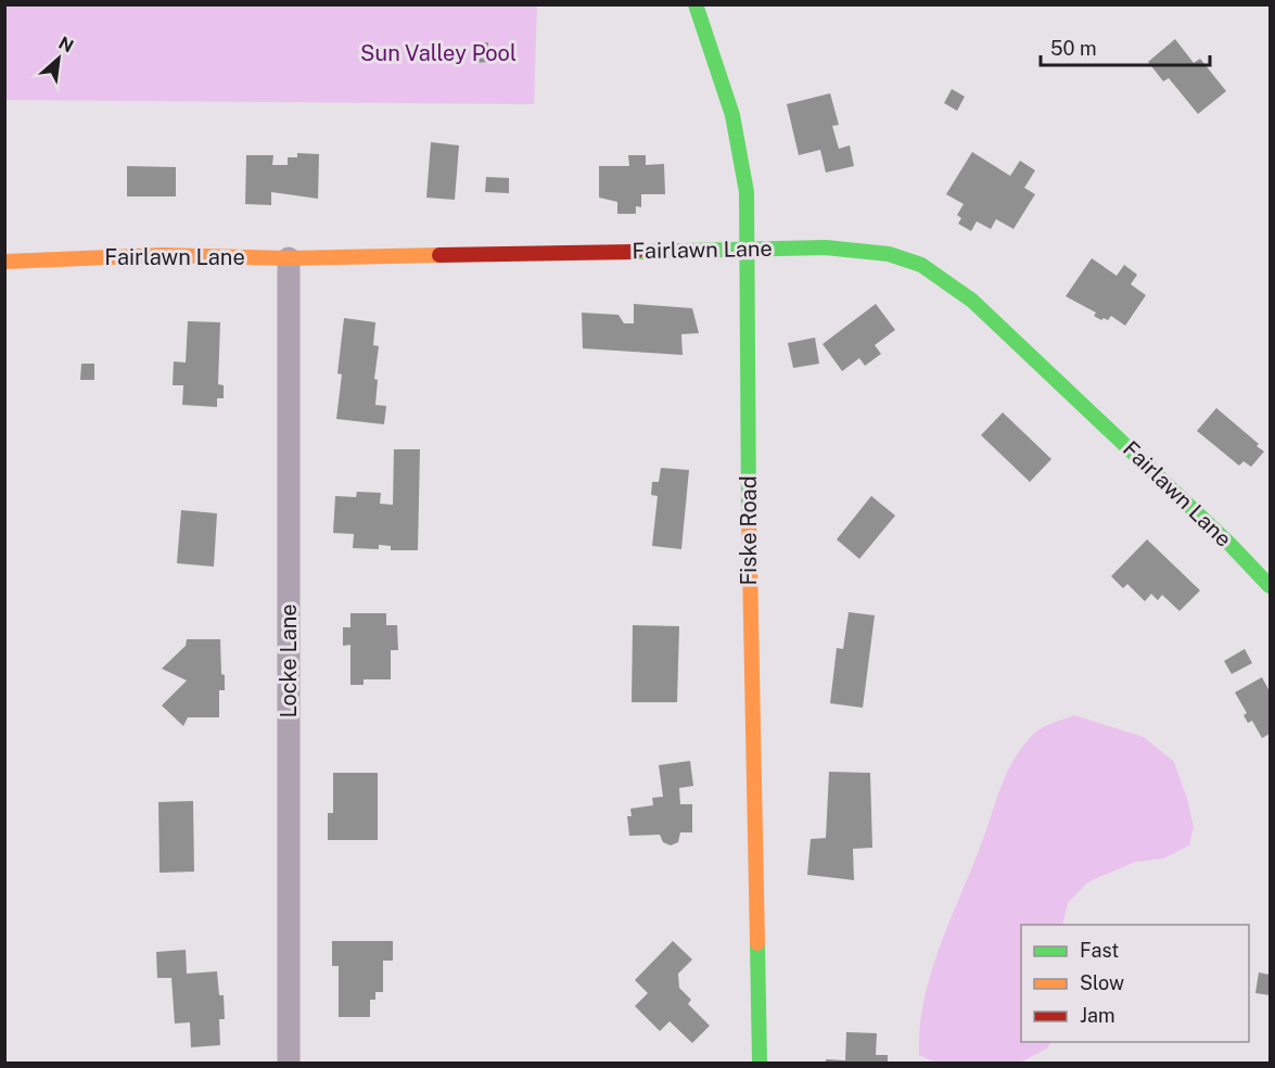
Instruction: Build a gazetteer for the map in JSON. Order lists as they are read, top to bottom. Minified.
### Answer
{"streets":{"street":["Fairlawn Lane","Fiske Road","Locke Lane"]},"crossings":[["Fairlawn Lane","Fiske Road"],["Fairlawn Lane","Locke Lane"]],"parks":["Sun Valley Pool"],"legend":["Fast","Slow","Jam"],"scale_bar":"50 m","north":"top right"}
